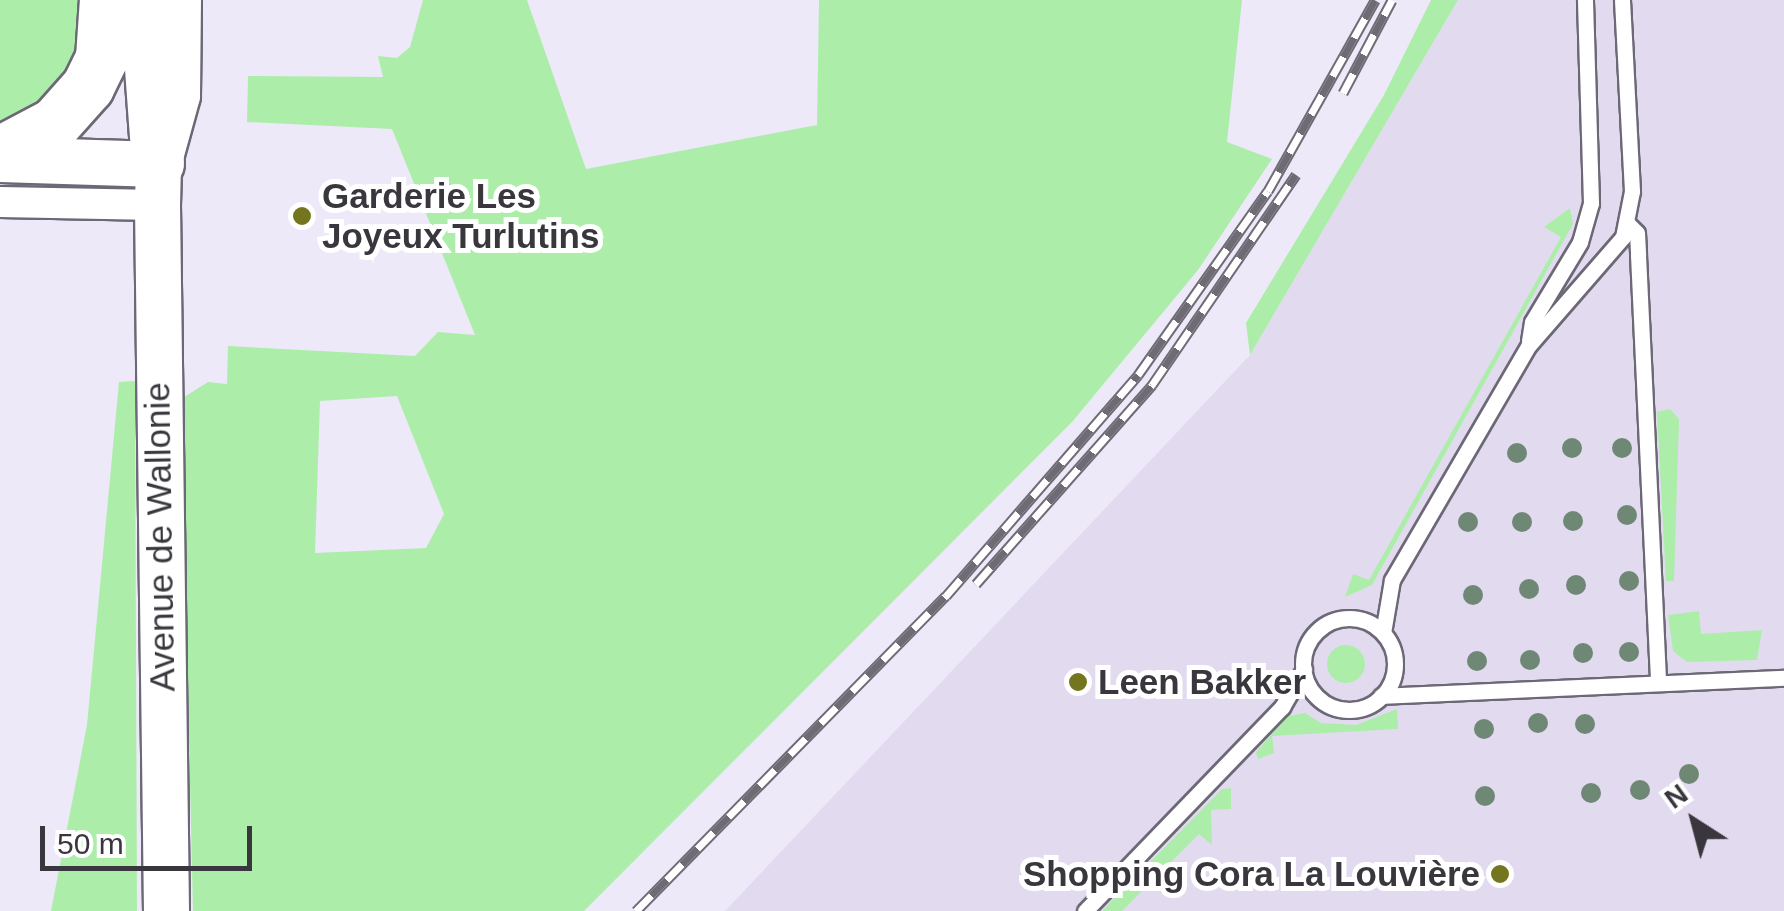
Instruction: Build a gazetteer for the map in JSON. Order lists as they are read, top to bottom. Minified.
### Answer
{"streets":{"main road":["Avenue de Wallonie"]},"places":["Garderie Les Joyeux Turlutins","Leen Bakker","Shopping Cora La Louvière"],"scale_bar":"50 m","north":"top left"}
